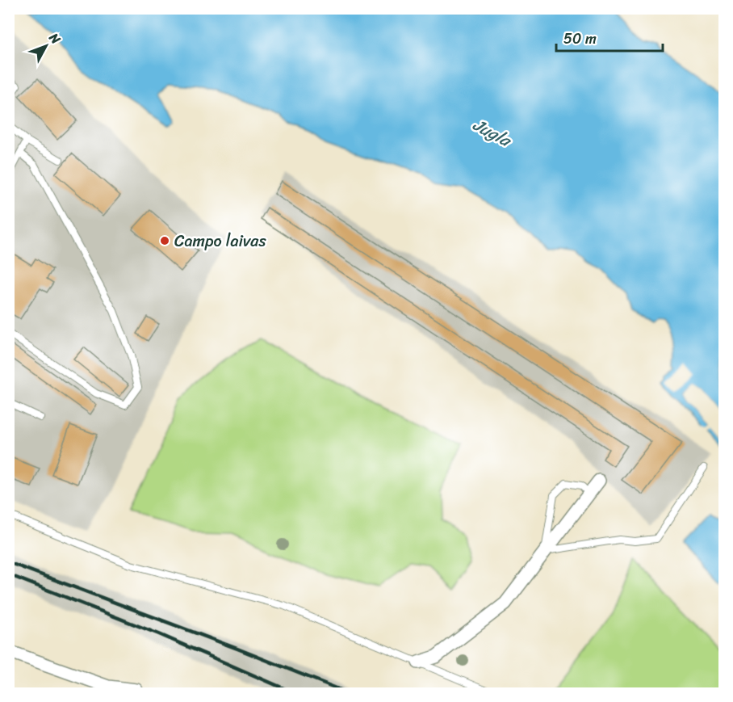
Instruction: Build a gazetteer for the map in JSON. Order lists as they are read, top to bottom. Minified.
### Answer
{"water":["Jugla"],"places":["Campo laivas"],"scale_bar":"50 m","north":"top right"}
